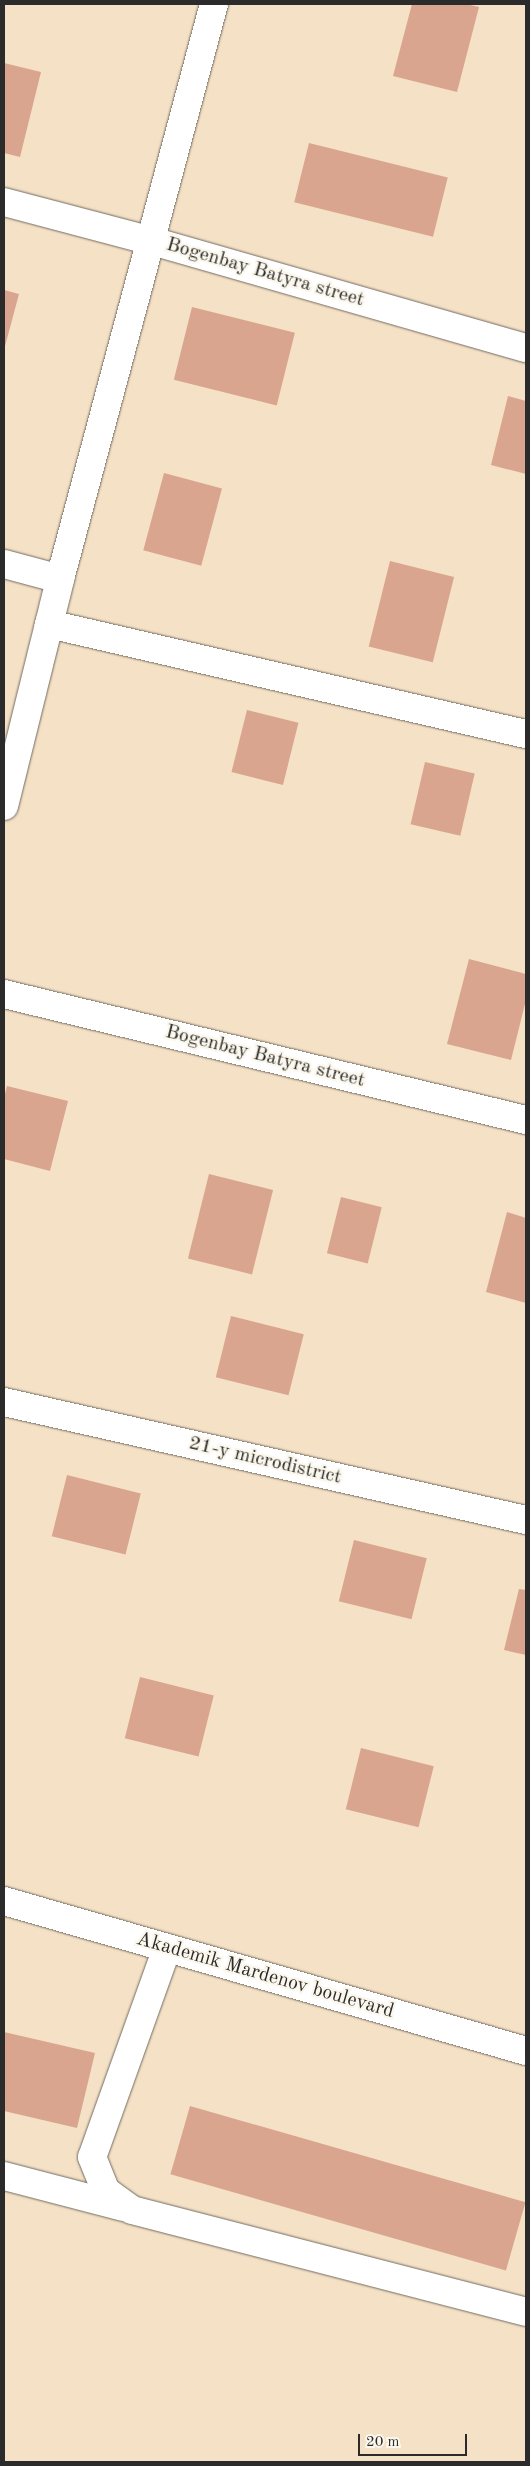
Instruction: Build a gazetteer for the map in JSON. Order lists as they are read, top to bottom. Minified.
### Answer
{"streets":{"street":["Bogenbay Batyra street","21-y microdistrict","Akademik Mardenov boulevard"]},"scale_bar":"20 m"}
